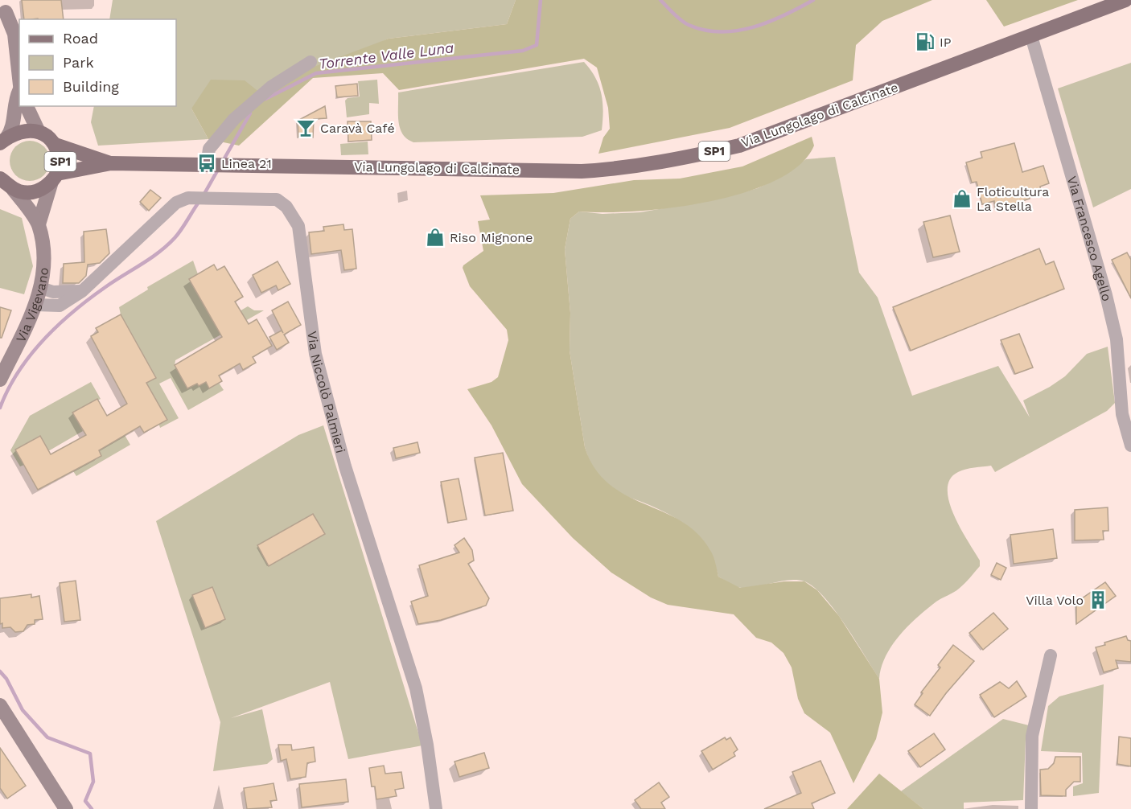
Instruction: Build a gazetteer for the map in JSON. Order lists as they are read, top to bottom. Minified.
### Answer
{"streets":{"main road":["Via Lungolago di Calcinate","SP1"],"street":["Via Francesco Agello","Via Vigevano","Via Niccolò Palmieri"]},"crossings":[["Via Lungolago di Calcinate","SP1"],["Via Lungolago di Calcinate","Via Francesco Agello"],["SP1","Via Vigevano"],["Via Vigevano","Via Niccolò Palmieri"]],"water":["Torrente Valle Luna"],"places":{"fuel station":["IP"],"bar":["Caravà Café"],"bus stop":["Linea 21"],"shop":["Floticultura La Stella","Riso Mignone"],"building":["Villa Volo"]},"legend":["Road","Park","Building"]}
